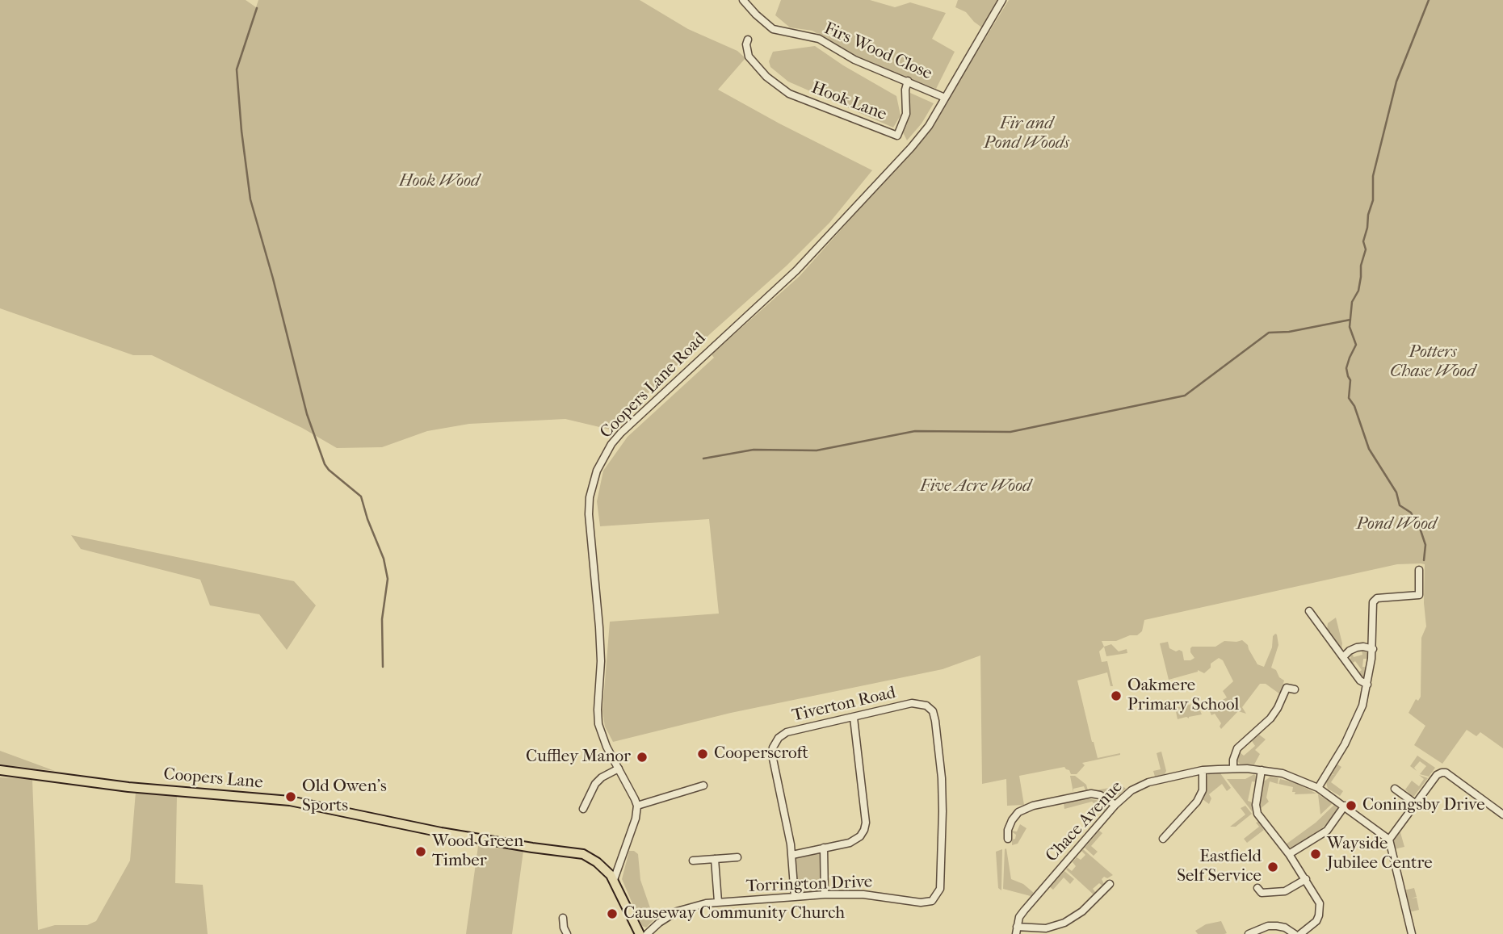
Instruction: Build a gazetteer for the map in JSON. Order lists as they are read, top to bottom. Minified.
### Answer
{"streets":{"main road":["Coopers Lane"],"street":["Firs Wood Close","Hook Lane","Coopers Lane Road","Tiverton Road","Chace Avenue","Torrington Drive"]},"crossings":[["Firs Wood Close","Hook Lane"],["Firs Wood Close","Coopers Lane Road"],["Tiverton Road","Torrington Drive"]],"parks":["Fir and Pond Woods","Hook Wood","Potters Chase Wood","Five Acre Wood","Pond Wood"],"places":["Oakmere Primary School","Cooperscroft","Cuffley Manor","Old Owen's Sports","Coningsby Drive","Wood Green Timber","Wayside Jubilee Centre","Eastfield Self Service","Causeway Community Church"]}
